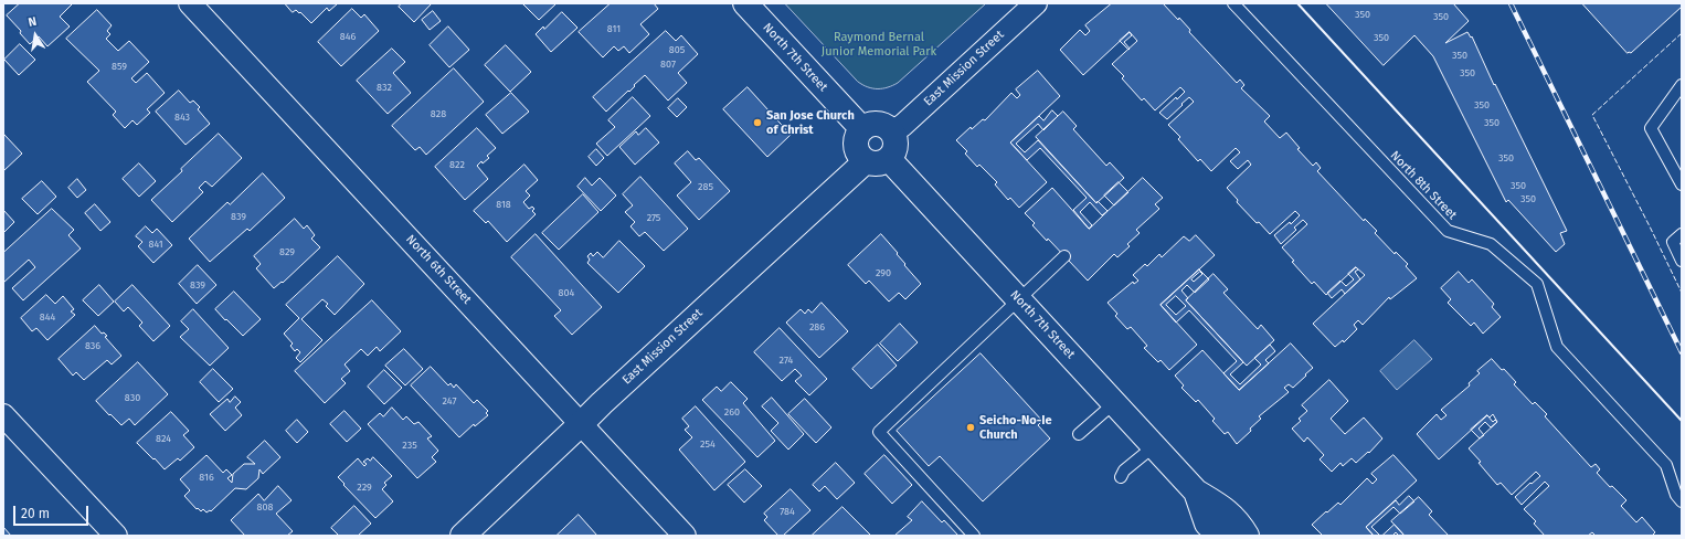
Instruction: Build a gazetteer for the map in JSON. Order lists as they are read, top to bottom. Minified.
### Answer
{"streets":{"street":["North 7th Street","East Mission Street","North 6th Street"],"lane":["North 8th Street"]},"crossings":[["North 7th Street","East Mission Street"],["East Mission Street","North 6th Street"]],"parks":["Raymond Bernal Junior Memorial Park"],"places":["San Jose Church of Christ","Seicho-No-Ie Church"],"house_numbers":["350","350","811","846","350","805","350","807","859","350","832","350","828","843","350","350","822","350","285","350","818","839","275","841","829","290","839","804","844","286","836","274","830","247","260","824","254","235","816","229","808","784"],"scale_bar":"20 m","north":"top"}
